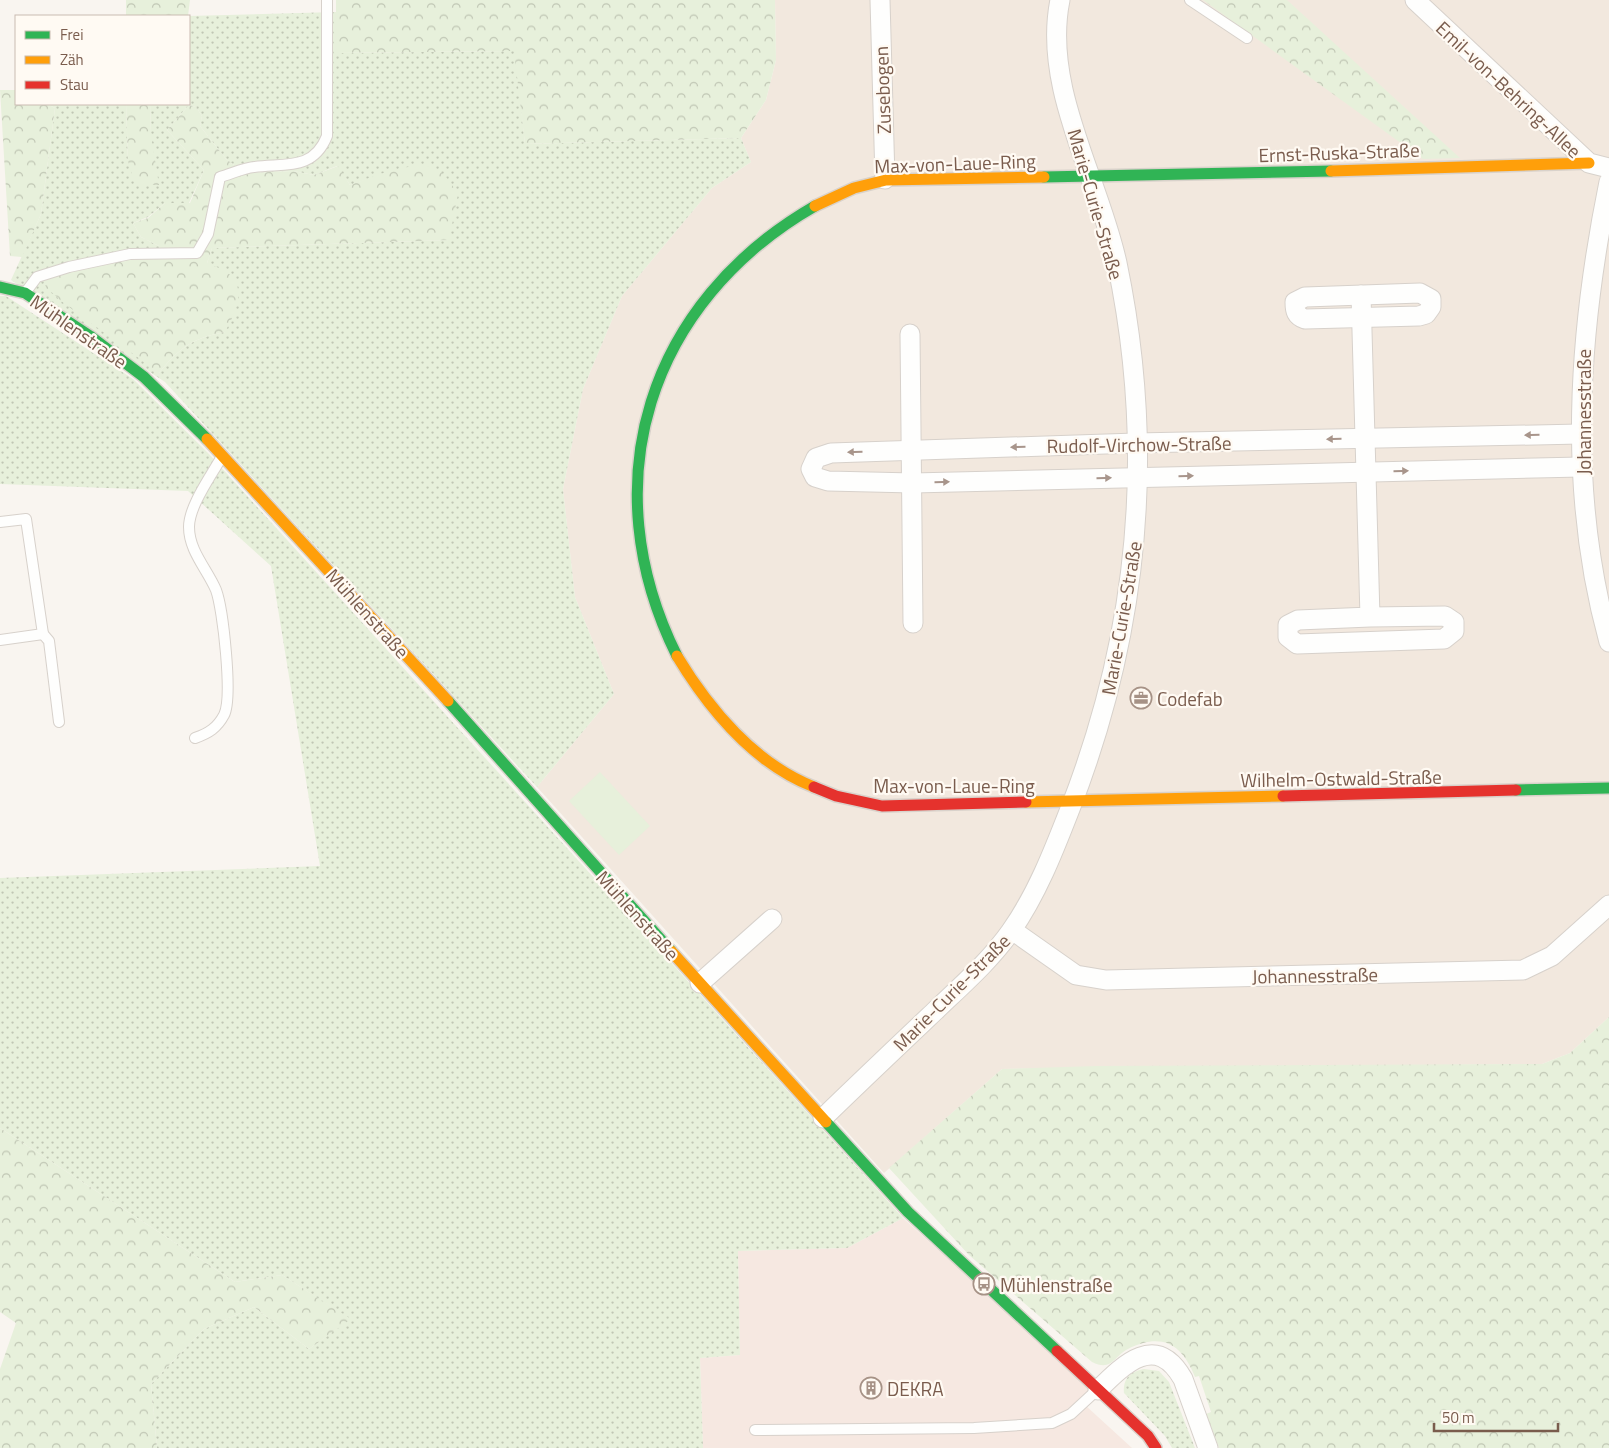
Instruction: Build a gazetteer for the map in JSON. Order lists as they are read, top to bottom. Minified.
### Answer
{"streets":{"street":["Emil-von-Behring-Allee","Zusebogen","Ernst-Ruska-Straße","Max-von-Laue-Ring","Marie-Curie-Straße","Mühlenstraße","Johannesstraße","Rudolf-Virchow-Straße","Wilhelm-Ostwald-Straße"]},"crossings":[["Emil-von-Behring-Allee","Ernst-Ruska-Straße"],["Zusebogen","Max-von-Laue-Ring"],["Ernst-Ruska-Straße","Max-von-Laue-Ring"],["Ernst-Ruska-Straße","Marie-Curie-Straße"],["Max-von-Laue-Ring","Marie-Curie-Straße"],["Max-von-Laue-Ring","Wilhelm-Ostwald-Straße"],["Marie-Curie-Straße","Mühlenstraße"],["Marie-Curie-Straße","Johannesstraße"],["Marie-Curie-Straße","Rudolf-Virchow-Straße"],["Marie-Curie-Straße","Wilhelm-Ostwald-Straße"],["Johannesstraße","Rudolf-Virchow-Straße"]],"places":{"office":["Codefab"],"bus stop":["Mühlenstraße"],"building":["DEKRA"]},"legend":["Frei","Zäh","Stau"],"scale_bar":"50 m"}
